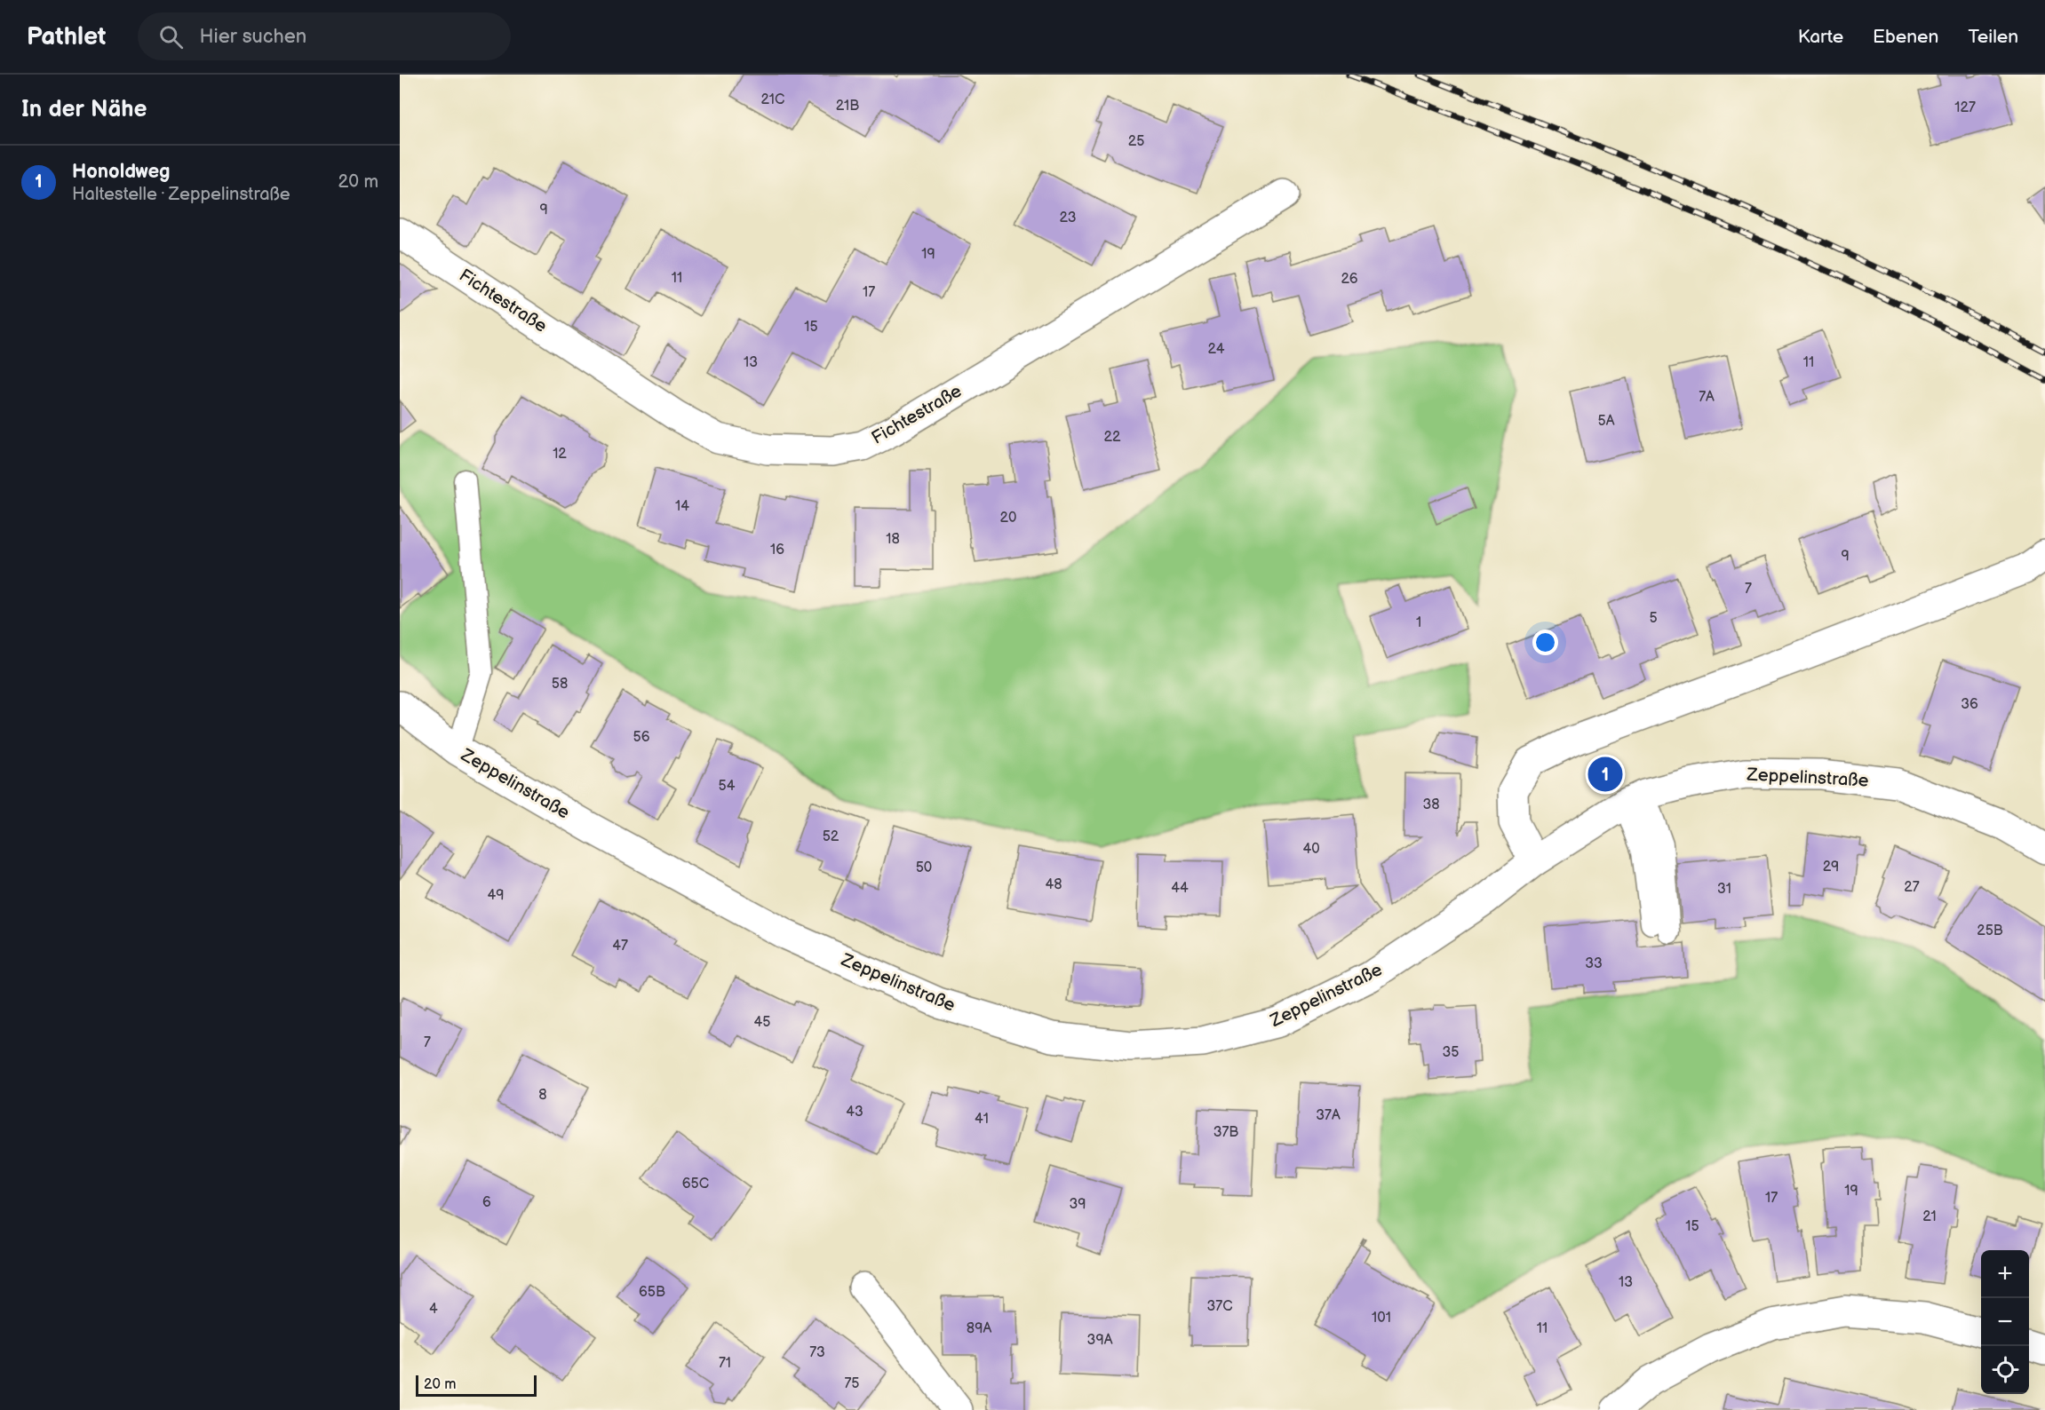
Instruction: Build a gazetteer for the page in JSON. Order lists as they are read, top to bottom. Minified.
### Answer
{"streets":{"street":["Fichtestraße","Zeppelinstraße"]},"house_numbers":["21C","21B","127","25","9","23","19","11","26","17","15","24","13","11","7A","5A","22","12","14","20","18","16","9","7","5","1","58","36","56","54","38","52","40","29","50","48","27","44","31","49","25B","47","33","45","7","35","8","43","37A","41","37B","65C","19","17","6","39","21","15","13","65B","37C","4","101","89A","11","39A","73","71","75"],"scale_bar":"20 m","page":{"header":"Pathlet","search":"Hier suchen","nav":["Karte","Ebenen","Teilen"],"heading":"In der Nähe","list":[{"mark":"1","name":"Honoldweg","note":"Haltestelle · Zeppelinstraße","value":"20 m"}],"pins":"1","map_buttons":["+","−"],"scale":"20 m"}}
